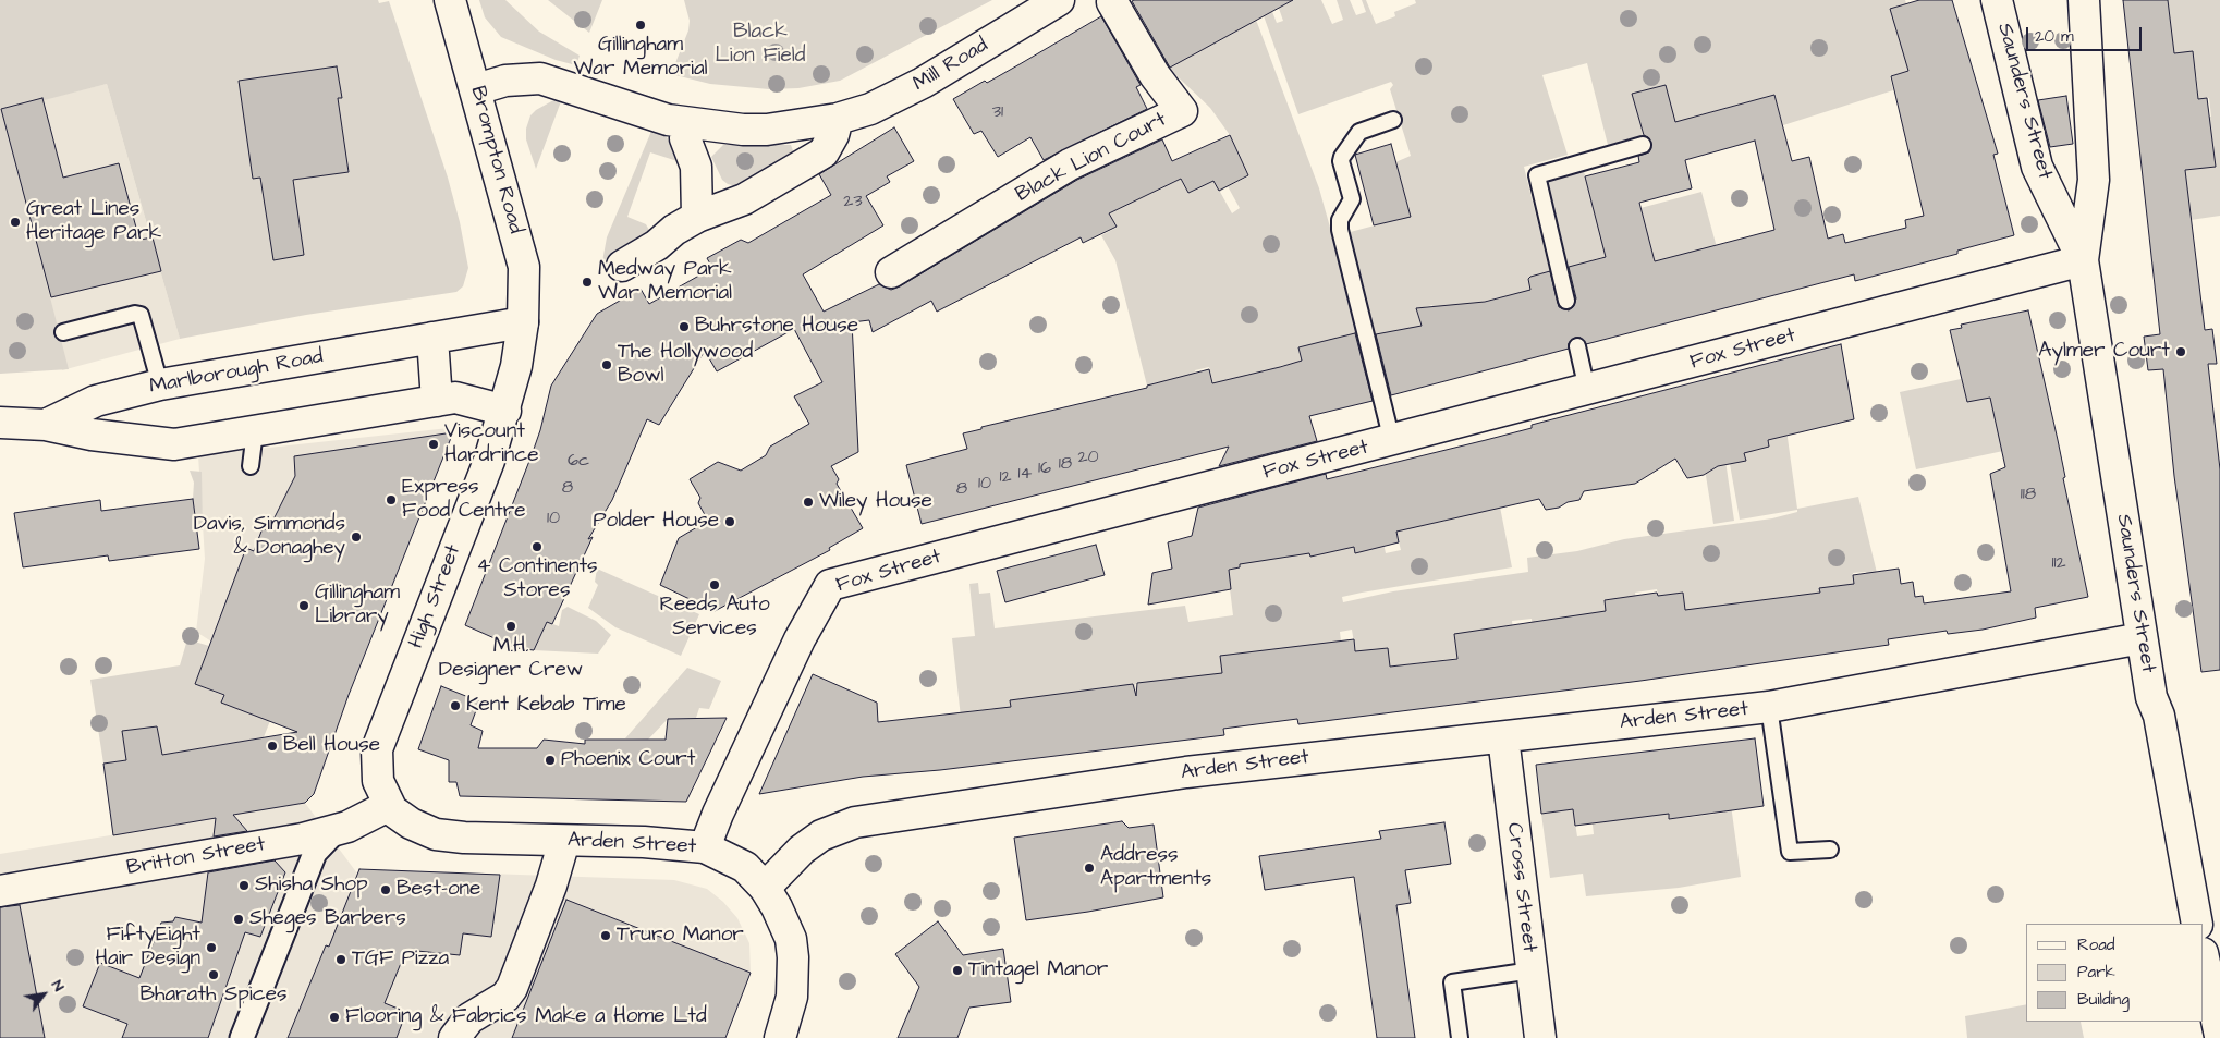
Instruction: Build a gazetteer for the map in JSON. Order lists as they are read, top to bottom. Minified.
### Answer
{"streets":{"street":["Mill Road","Saunders Street","Black Lion Court","Brompton Road","Fox Street","Marlborough Road","High Street","Arden Street","Britton Street","Cross Street"]},"crossings":[["Mill Road","Brompton Road"],["Saunders Street","Fox Street"],["Saunders Street","Arden Street"],["Brompton Road","Marlborough Road"],["Brompton Road","High Street"],["Fox Street","Arden Street"],["Marlborough Road","High Street"],["High Street","Arden Street"],["High Street","Britton Street"],["Arden Street","Britton Street"],["Arden Street","Cross Street"]],"parks":["Black Lion Field"],"places":["Gillingham War Memorial","Great Lines Heritage Park","Medway Park War Memorial","Buhrstone House","Aylmer Court","The Hollywood Bowl","Viscount Hardrince","Express Food Centre","Wiley House","Polder House","Davis, Simmonds & Donaghey","4 Continents Stores","Reeds Auto Services","Gillingham Library","M.H. Designer Crew","Kent Kebab Time","Bell House","Phoenix Court","Address Apartments","Shisha Shop","Best-one","Sheges Barbers","Truro Manor","FiftyEight Hair Design","TGF Pizza","Tintagel Manor","Bharath Spices","Flooring & Fabrics Make a Home Ltd"],"house_numbers":["31","23","20","6c","18","16","14","12","10","8","8","118","10","112"],"legend":["Road","Park","Building"],"scale_bar":"20 m","north":"top right"}
